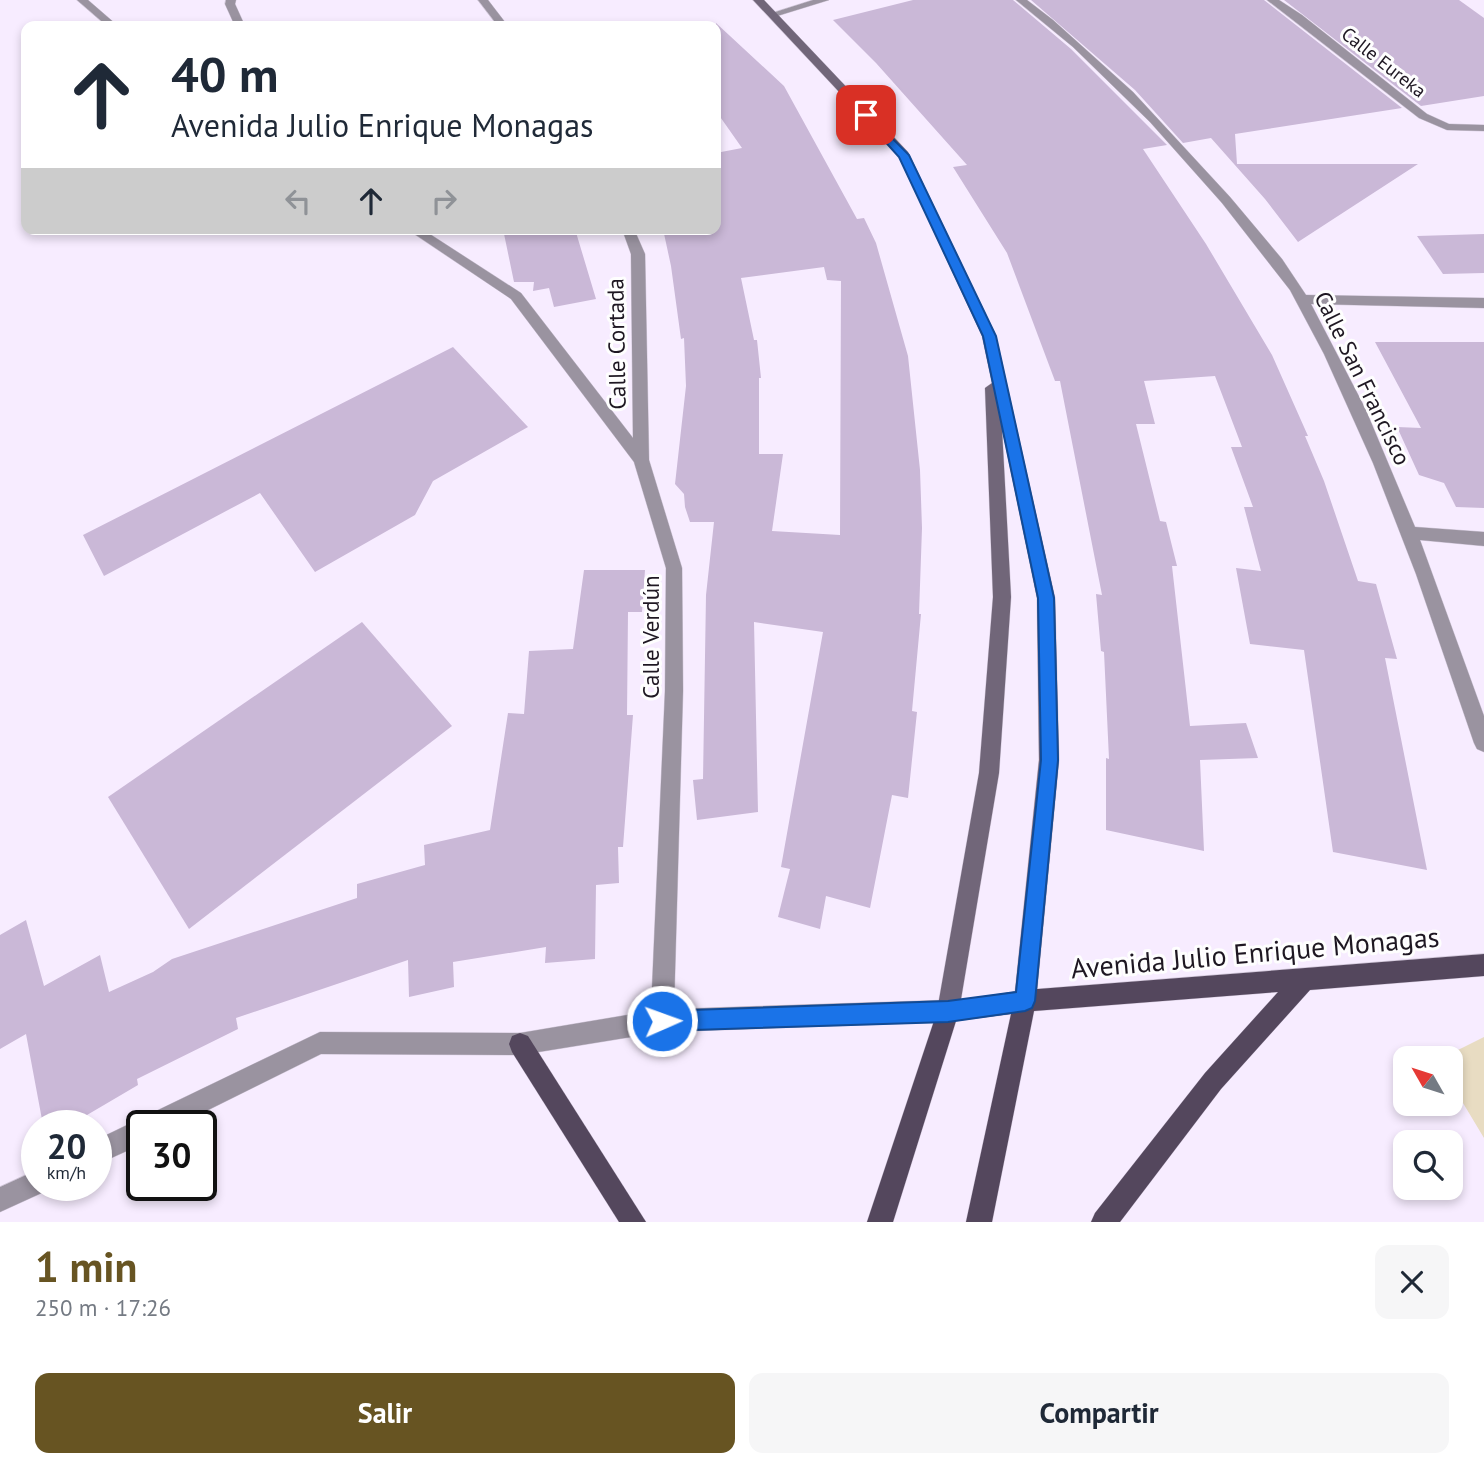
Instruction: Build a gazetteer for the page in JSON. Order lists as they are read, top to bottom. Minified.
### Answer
{"streets":{"main road":["Avenida Julio Enrique Monagas"],"street":["Calle Eureka","Calle Cortada","Calle San Francisco","Calle Verdún"]},"crossings":[["Calle Cortada","Calle Verdún"]],"north":"top left","page":{"turn":["40 m","Avenida Julio Enrique Monagas"],"speed":"20 km/h","limit":"30","heading":["1 min","250 m · 17:26"],"buttons":["Salir","Compartir"]}}
